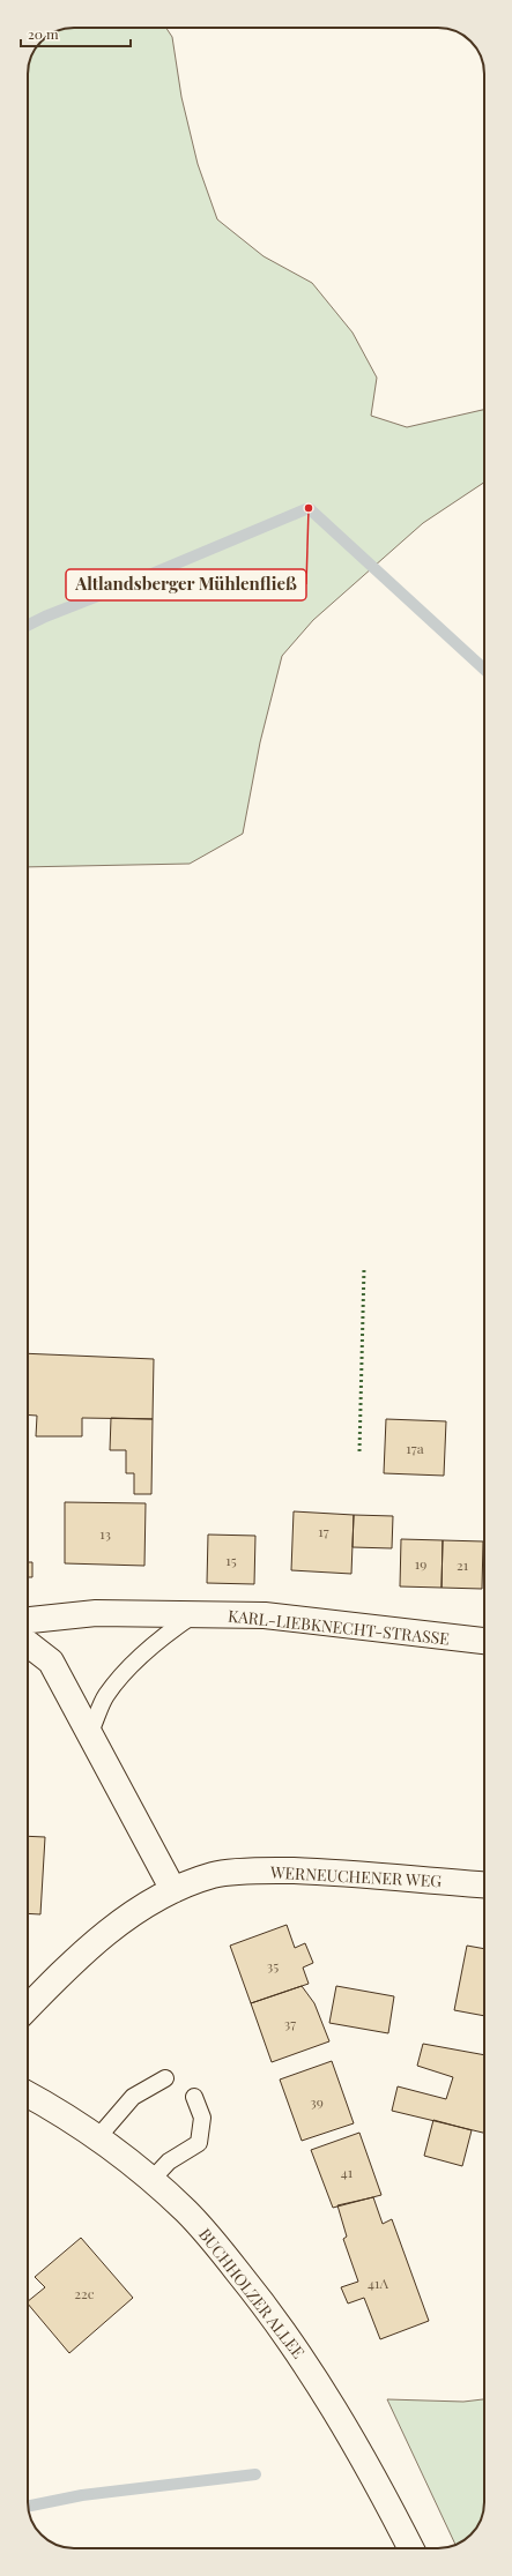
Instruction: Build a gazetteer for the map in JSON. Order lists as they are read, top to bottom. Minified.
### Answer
{"streets":{"street":["KARL-LIEBKNECHT-STRASSE","WERNEUCHENER WEG","BUCHHOLZER ALLEE"]},"places":["Altlandsberger Mühlenfließ"],"house_numbers":["17a","17","13","15","19","21","35","37","39","41","41A","22c"],"scale_bar":"20 m"}
